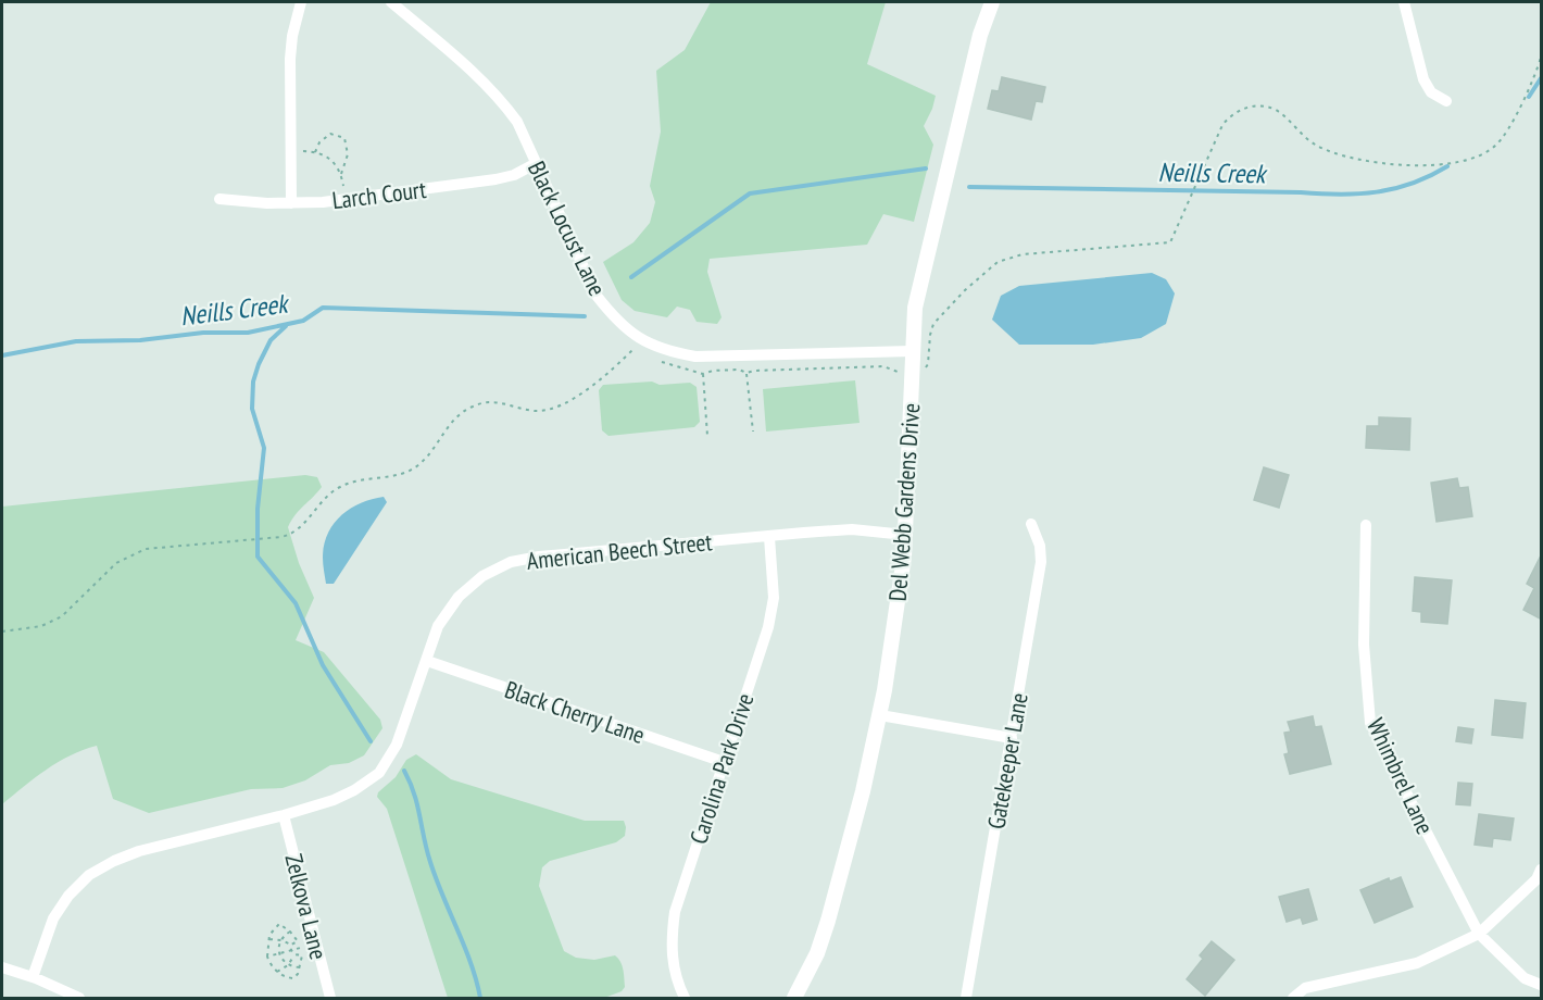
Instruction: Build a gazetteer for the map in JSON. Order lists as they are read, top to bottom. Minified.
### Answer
{"streets":{"street":["Larch Court","Black Locust Lane","Del Webb Gardens Drive","American Beech Street","Black Cherry Lane","Gatekeeper Lane","Carolina Park Drive","Whimbrel Lane","Zelkova Lane"]},"crossings":[["Larch Court","Black Locust Lane"],["Black Locust Lane","Del Webb Gardens Drive"],["Del Webb Gardens Drive","American Beech Street"],["American Beech Street","Black Cherry Lane"],["American Beech Street","Carolina Park Drive"],["American Beech Street","Zelkova Lane"],["Black Cherry Lane","Carolina Park Drive"]],"water":["Neills Creek"]}
